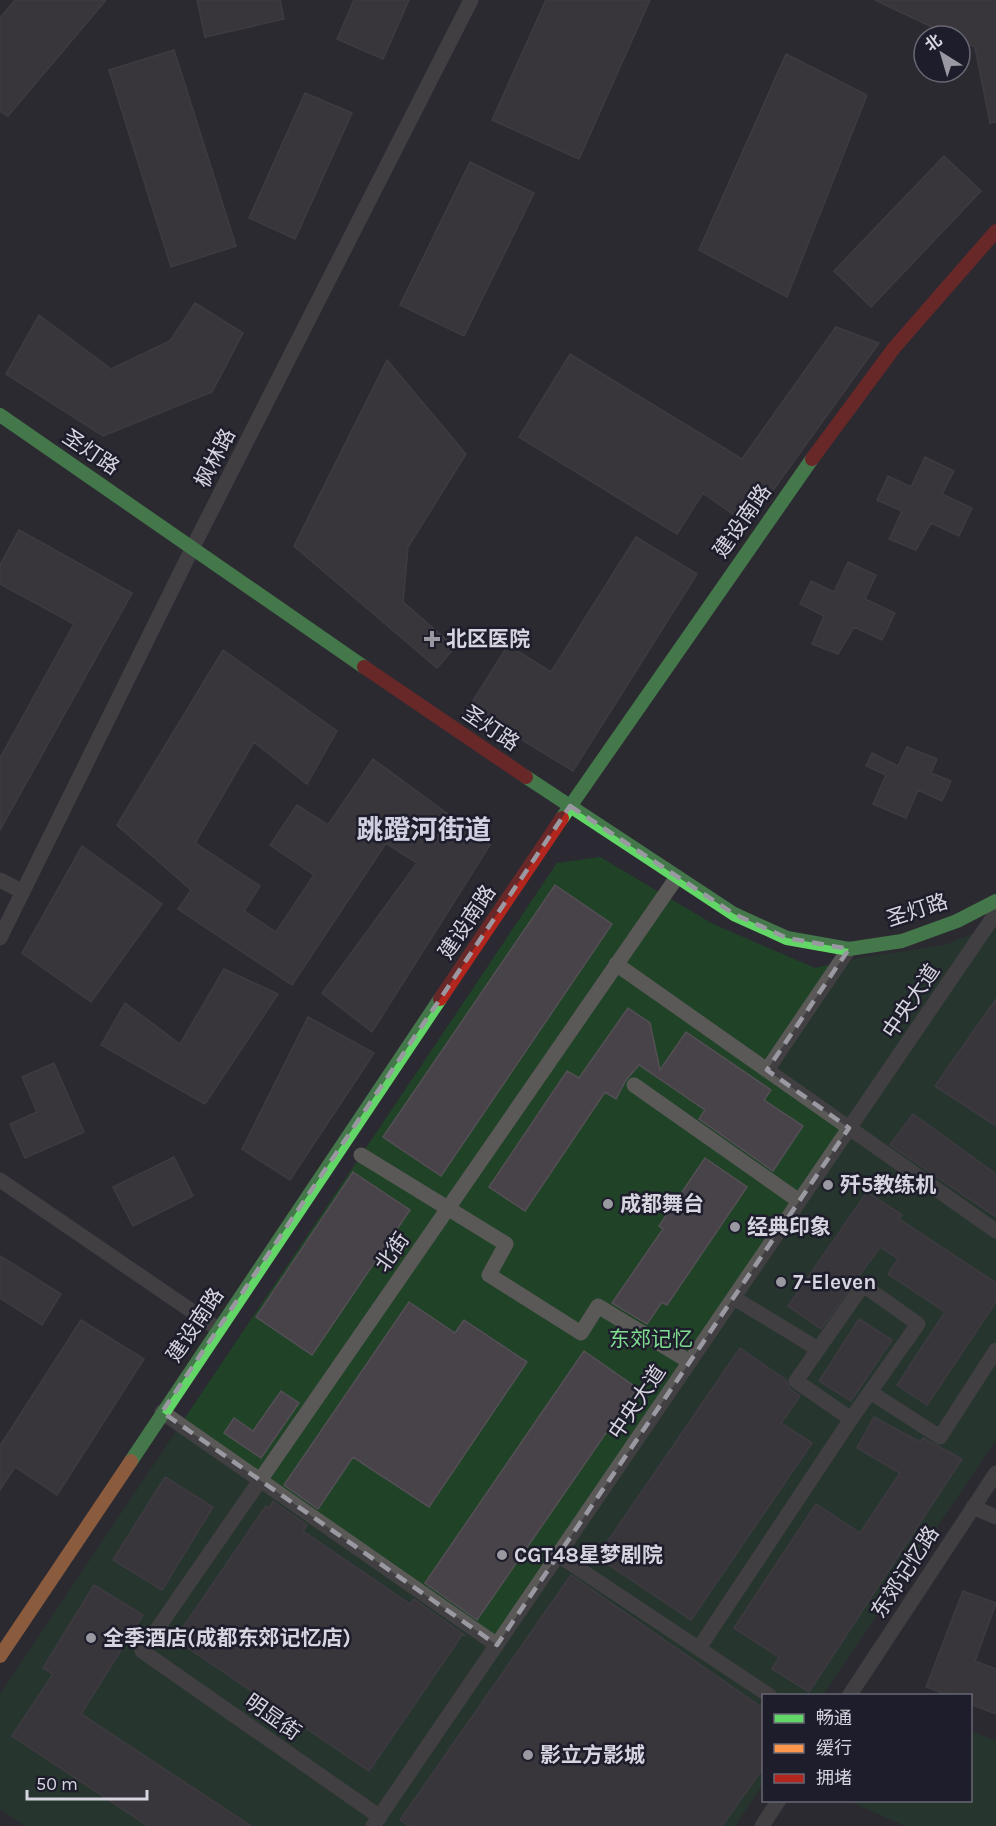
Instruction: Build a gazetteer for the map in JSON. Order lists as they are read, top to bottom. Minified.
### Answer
{"streets":{"street":["圣灯路","枫林路","建设南路","中央大道","北街","东郊记忆路","明显街"]},"crossings":[["圣灯路","枫林路"],["圣灯路","建设南路"],["圣灯路","北街"],["中央大道","明显街"],["北街","明显街"]],"districts":["跳蹬河街道"],"parks":["东郊记忆"],"places":{"health":["北区医院"],"other":["歼5教练机","成都舞台","经典印象","7-Eleven","CGT48星梦剧院","全季酒店(成都东郊记忆店)","影立方影城"]},"legend":["畅通","缓行","拥堵"],"scale_bar":"50 m","north":"top left"}
